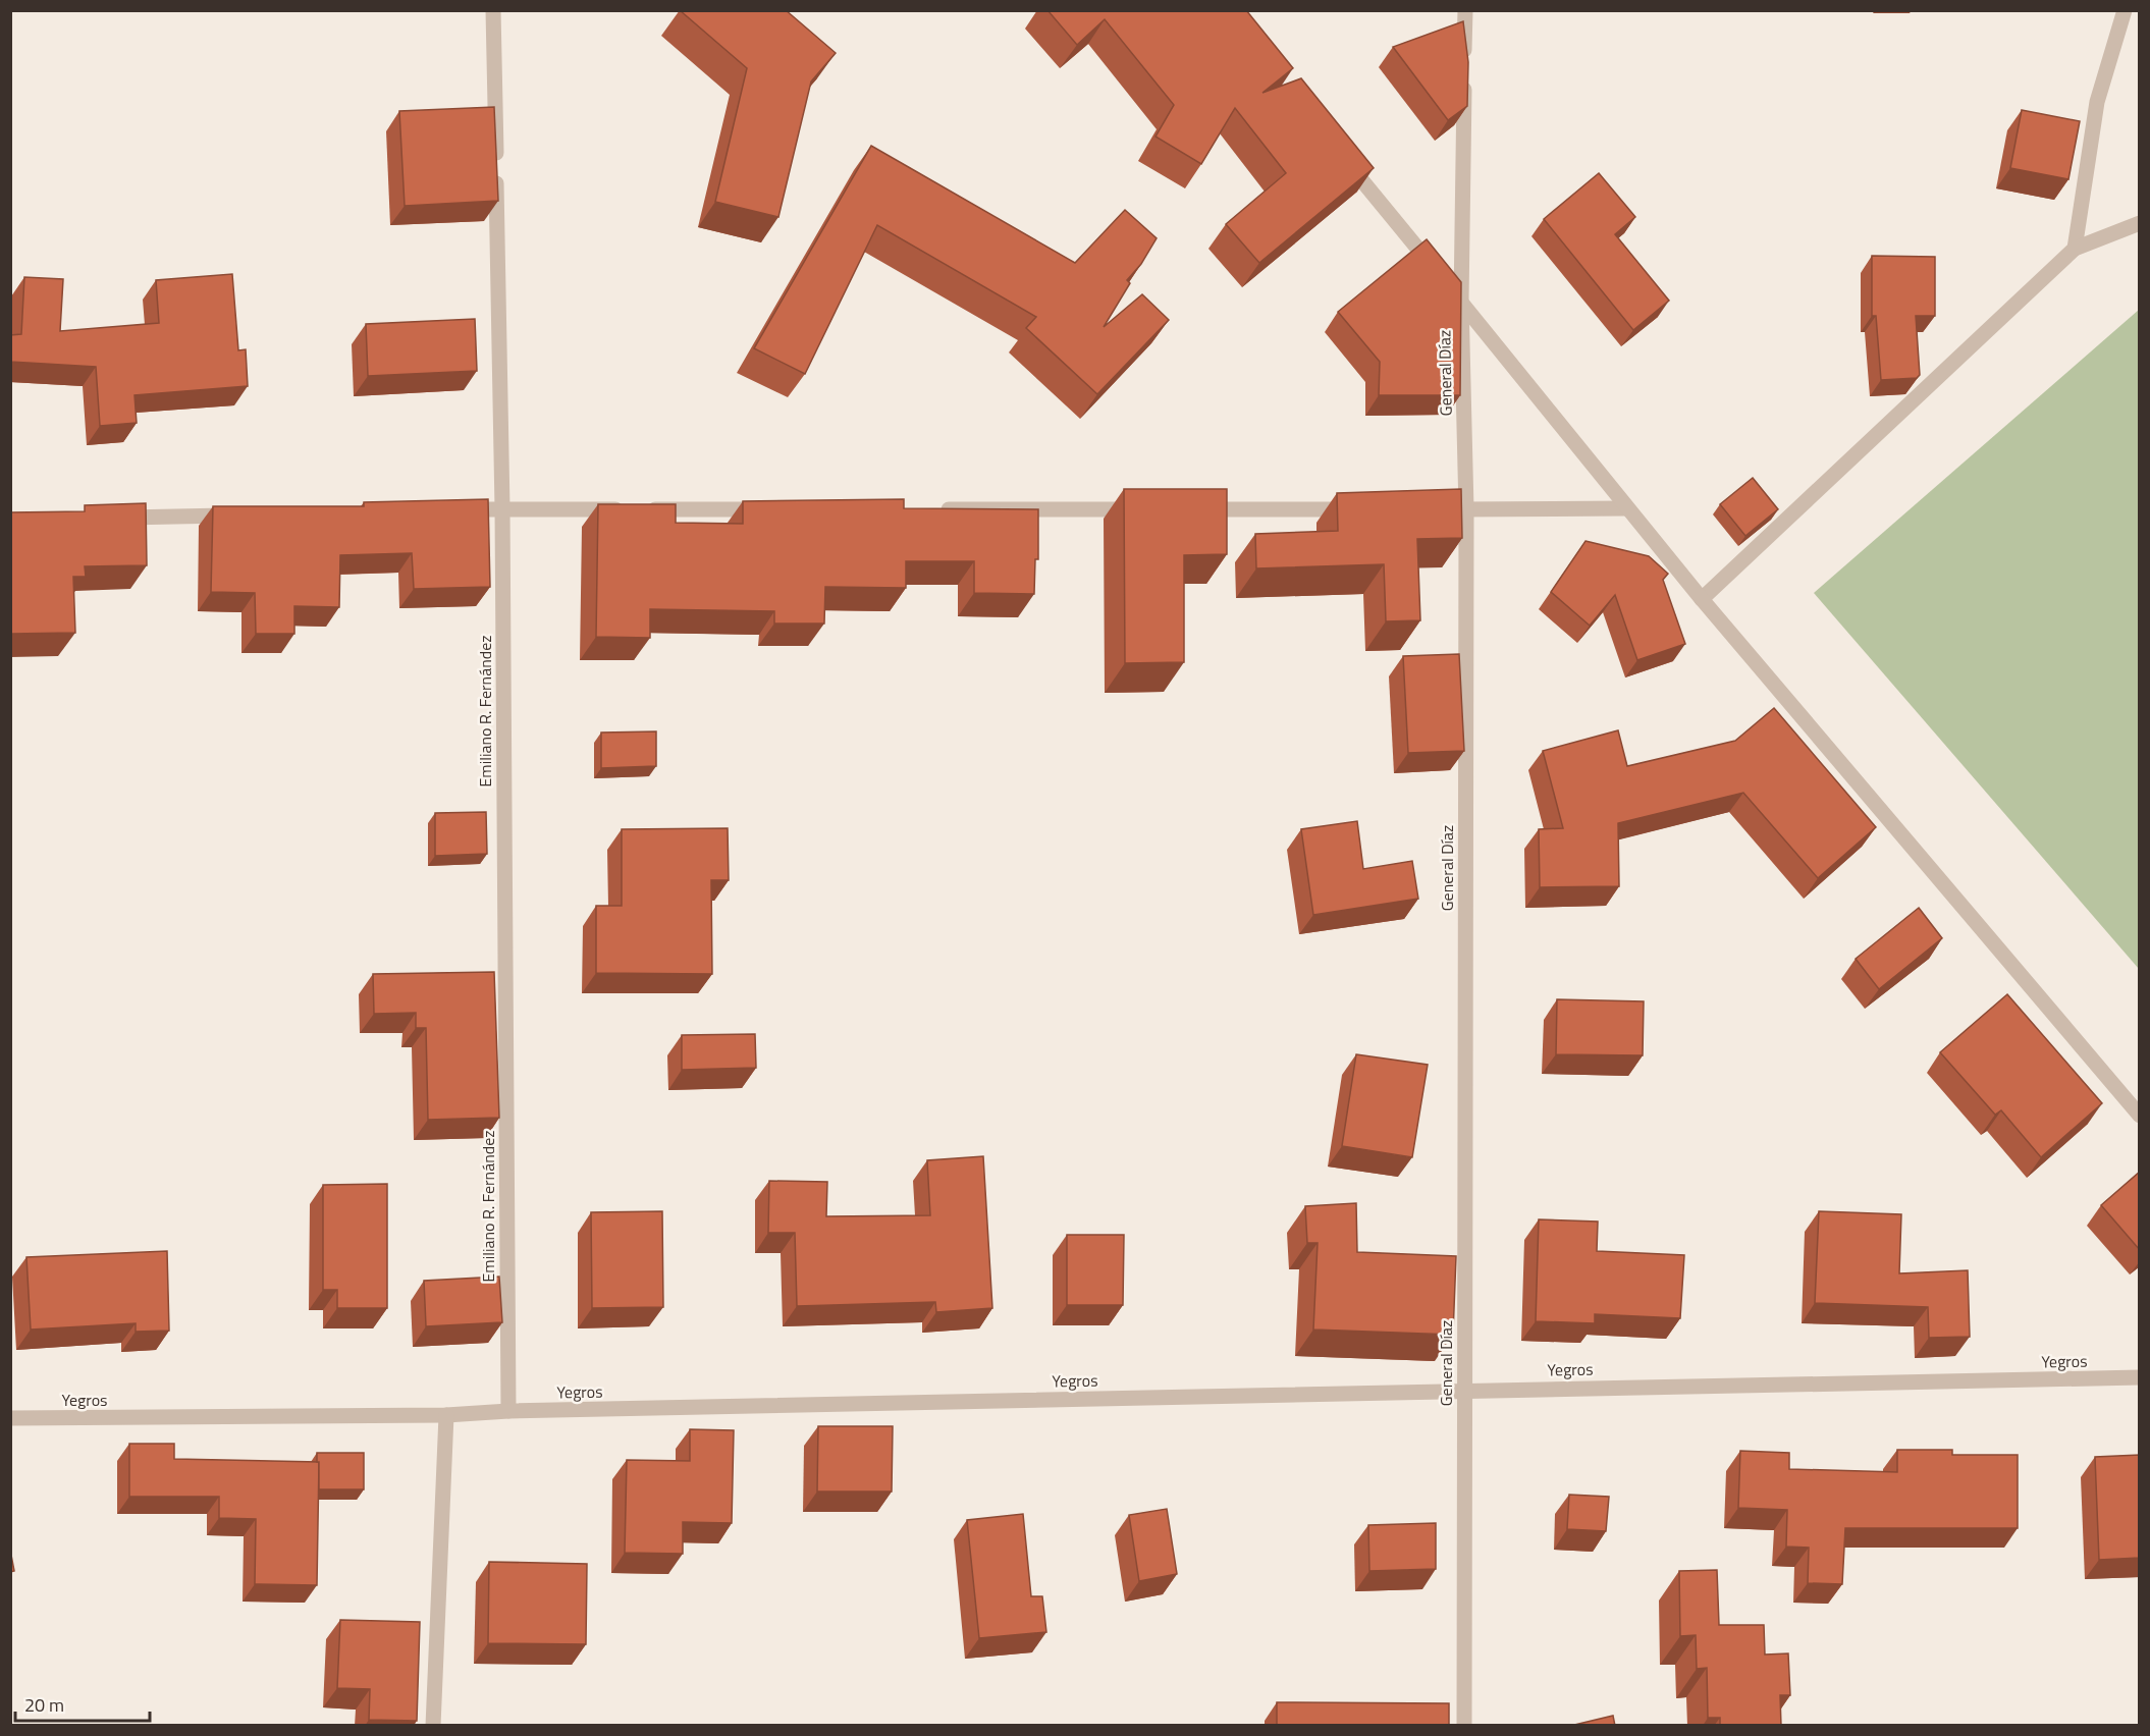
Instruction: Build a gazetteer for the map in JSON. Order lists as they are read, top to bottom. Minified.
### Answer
{"streets":{"street":["General Díaz","Emiliano R. Fernández","Yegros"]},"crossings":[["General Díaz","Yegros"],["Emiliano R. Fernández","Yegros"]],"scale_bar":"20 m"}
